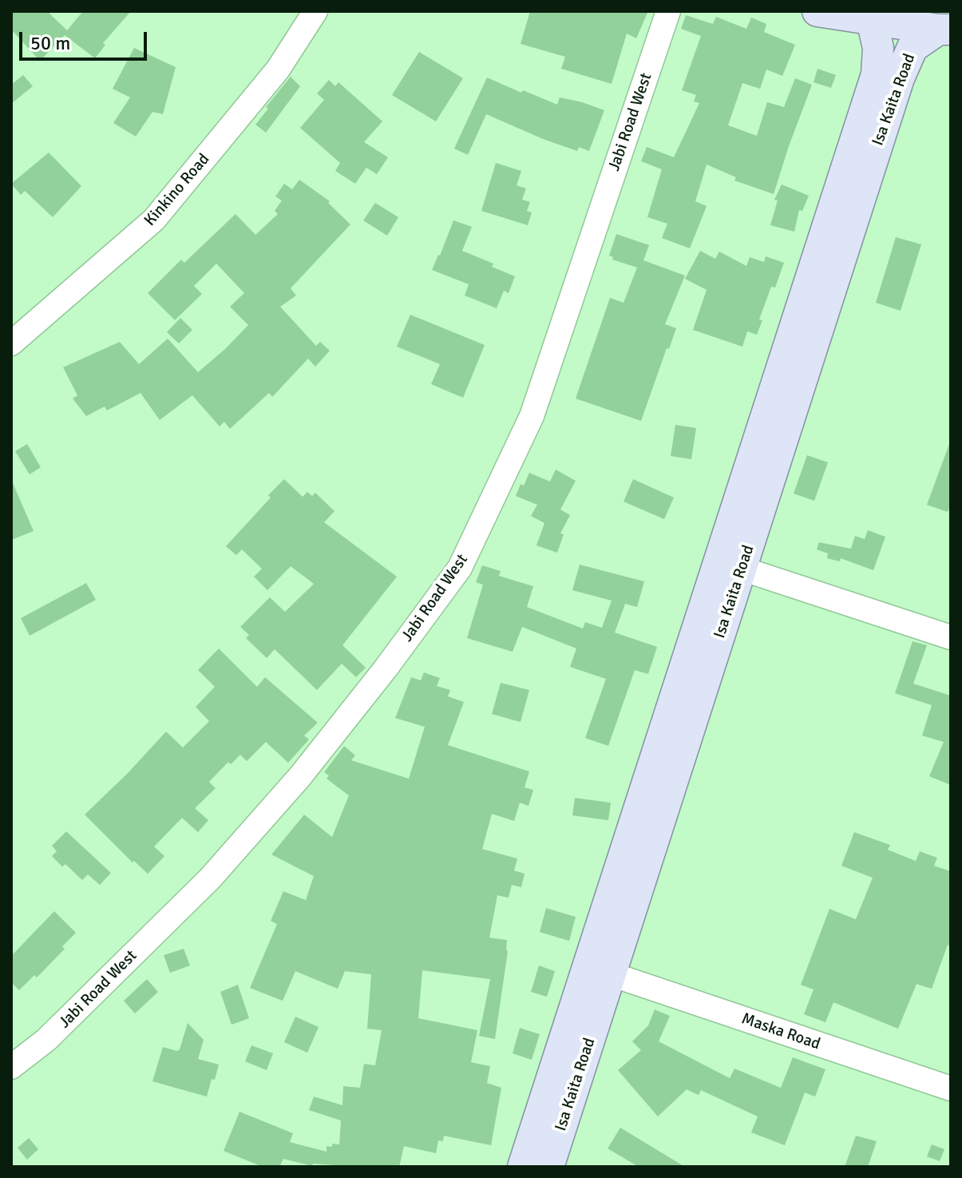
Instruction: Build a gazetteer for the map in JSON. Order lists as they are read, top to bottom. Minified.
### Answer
{"streets":{"main road":["Isa Kaita Road"],"street":["Jabi Road West","Kinkino Road","Maska Road"]},"crossings":[["Isa Kaita Road","Maska Road"]],"scale_bar":"50 m"}
